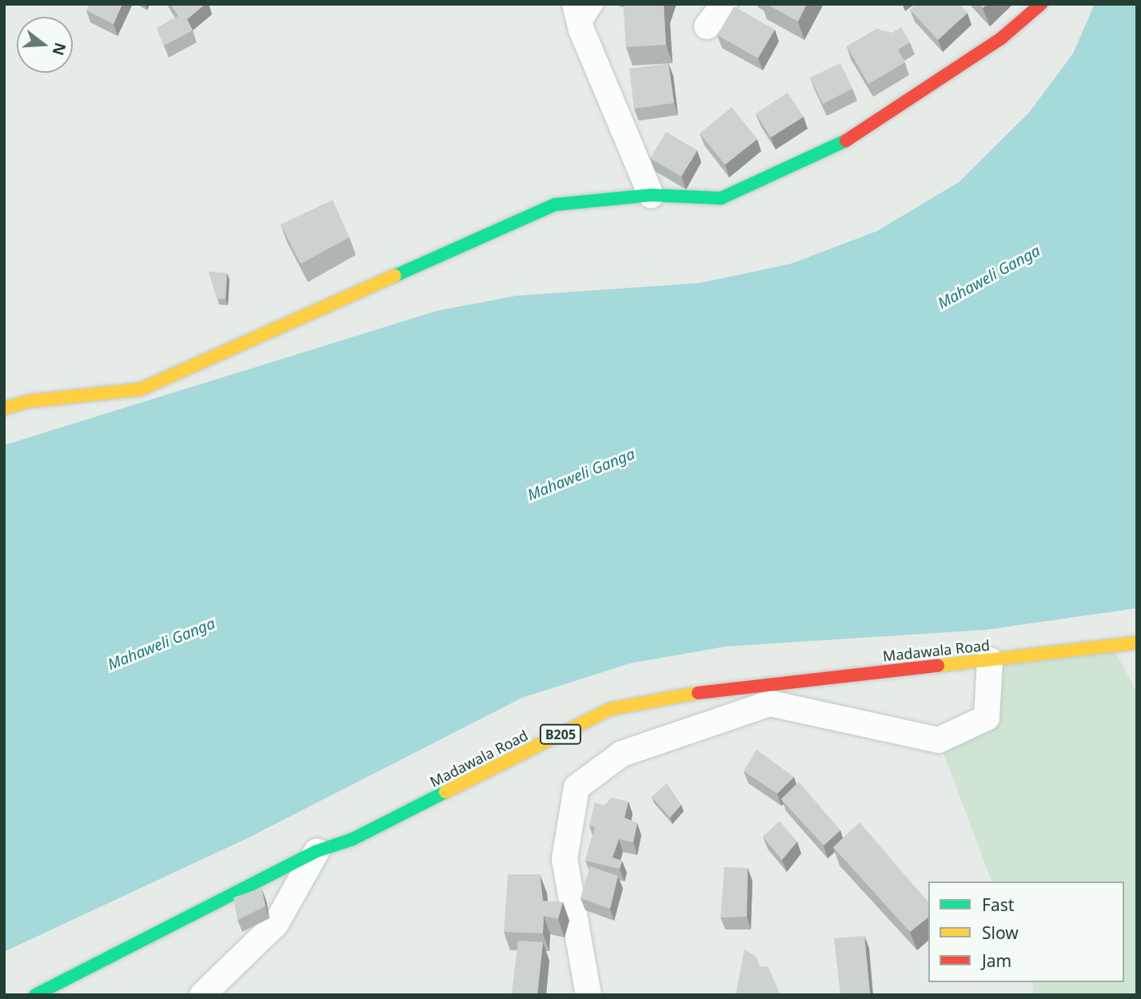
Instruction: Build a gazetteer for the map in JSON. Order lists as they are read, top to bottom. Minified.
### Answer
{"streets":{"main road":["Madawala Road","B205"]},"water":["Mahaweli Ganga"],"legend":["Fast","Slow","Jam"],"north":"right"}
